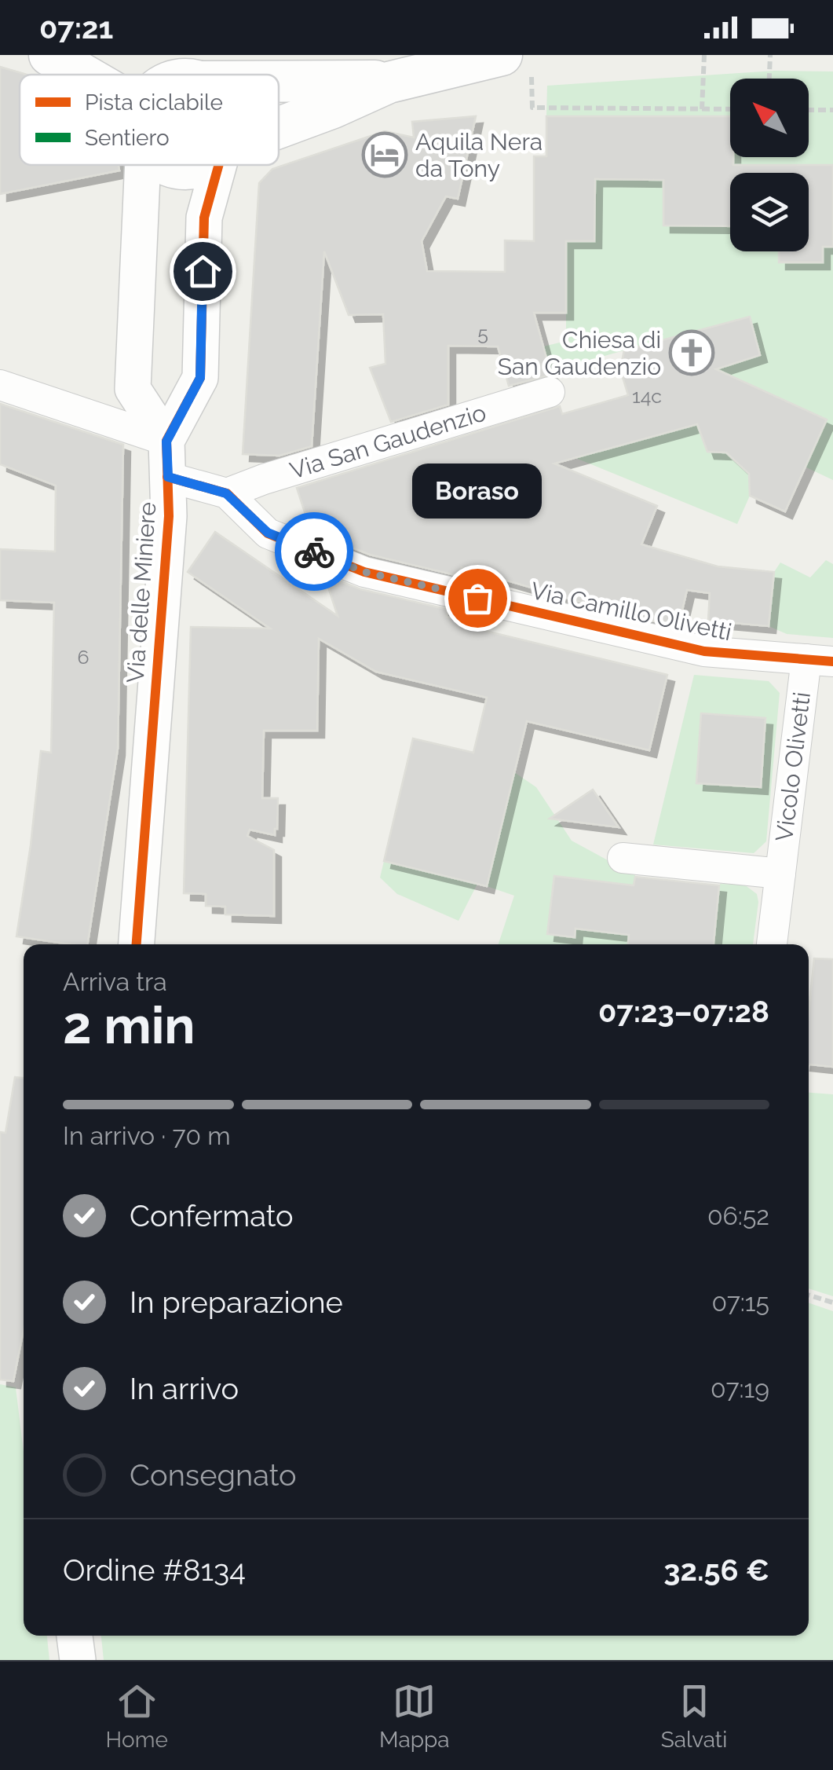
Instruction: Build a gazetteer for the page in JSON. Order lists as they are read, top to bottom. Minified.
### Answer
{"streets":{"street":["Via San Gaudenzio","Via delle Miniere","Via Camillo Olivetti","Vicolo Olivetti"]},"crossings":[["Via San Gaudenzio","Via Camillo Olivetti"],["Via delle Miniere","Via Camillo Olivetti"],["Via Camillo Olivetti","Vicolo Olivetti"]],"places":{"hotel":["Aquila Nera da Tony"],"church":["Chiesa di San Gaudenzio"],"other":["Boraso"]},"house_numbers":["5","14c","6"],"legend":["Pista ciclabile","Sentiero"],"north":"top left","page":{"status":"07:21","bubble":"Boraso","heading":["2 min","Arriva tra","07:23–07:28"],"panel":["Ordine #8134","32.56 €"],"bar":"In arrivo · 70 m","list":[["Confermato","06:52"],["In preparazione","07:15"],["In arrivo","07:19"],"Consegnato"],"tabs":["Home","Mappa","Salvati"]}}
